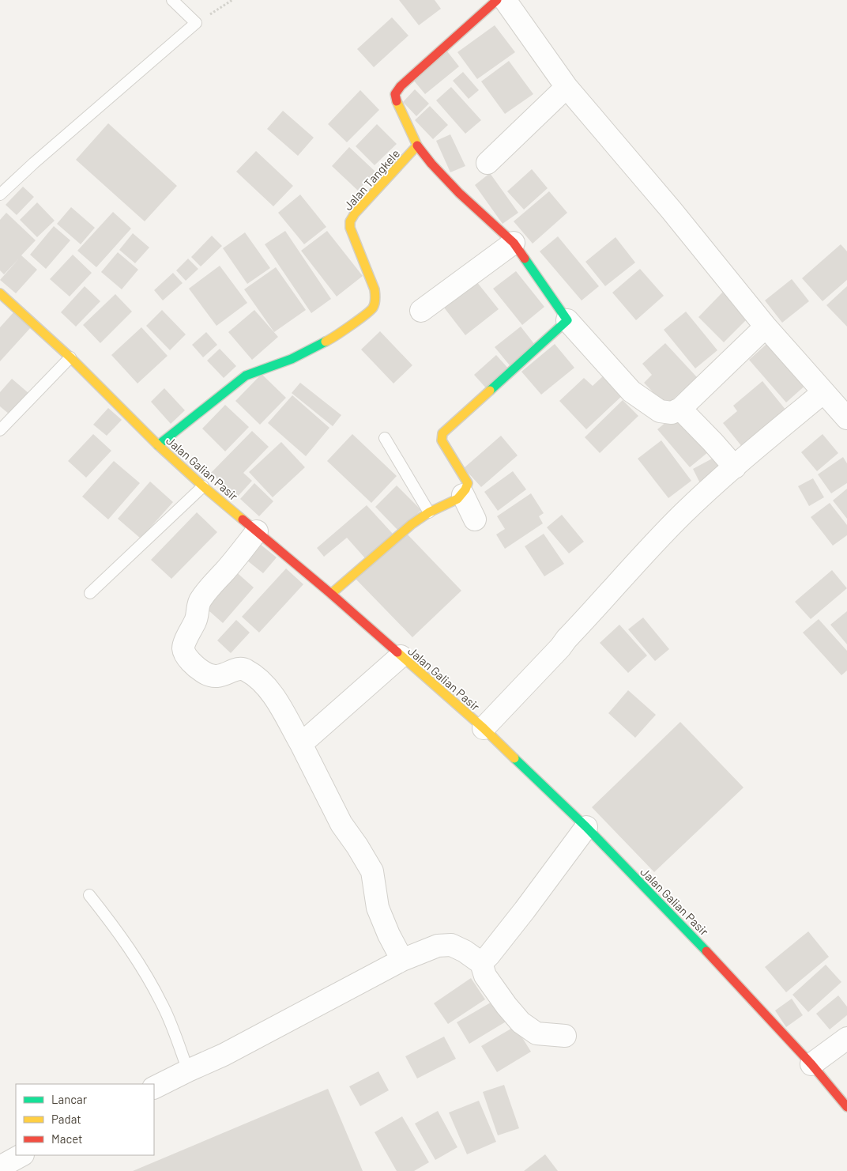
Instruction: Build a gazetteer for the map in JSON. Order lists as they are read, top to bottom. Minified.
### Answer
{"streets":{"street":["Jalan Tangkele","Jalan Galian Pasir"]},"crossings":[["Jalan Tangkele","Jalan Galian Pasir"]],"legend":["Lancar","Padat","Macet"]}
